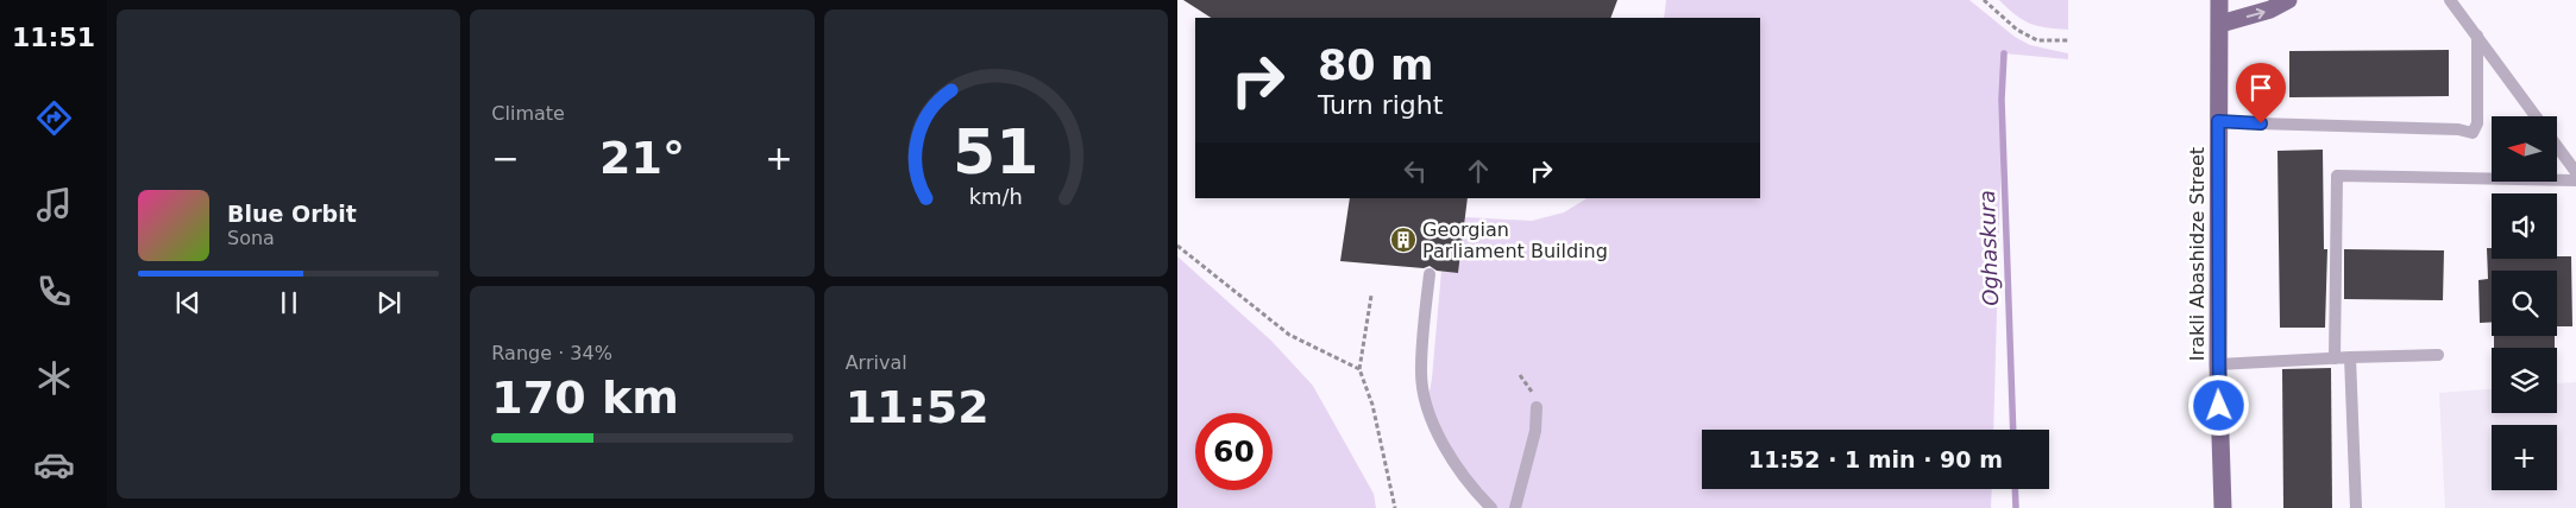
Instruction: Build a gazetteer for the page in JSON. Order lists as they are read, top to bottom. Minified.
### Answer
{"streets":{"main road":["Irakli Abashidze Street"]},"water":["Oghaskura"],"places":{"building":["Georgian Parliament Building"]},"north":"left","page":{"tabs":"11:51","tile":["Climate",["Range · 34%","170 km"],["Arrival","11:52"]],"turn":["80 m","Turn right"],"map_buttons":"+","heat":["−","21°","+"],"song":["Blue Orbit","Sona"],"limit":"60","trip":"11:52 · 1 min · 90 m","gauge":["51","km/h"]}}
